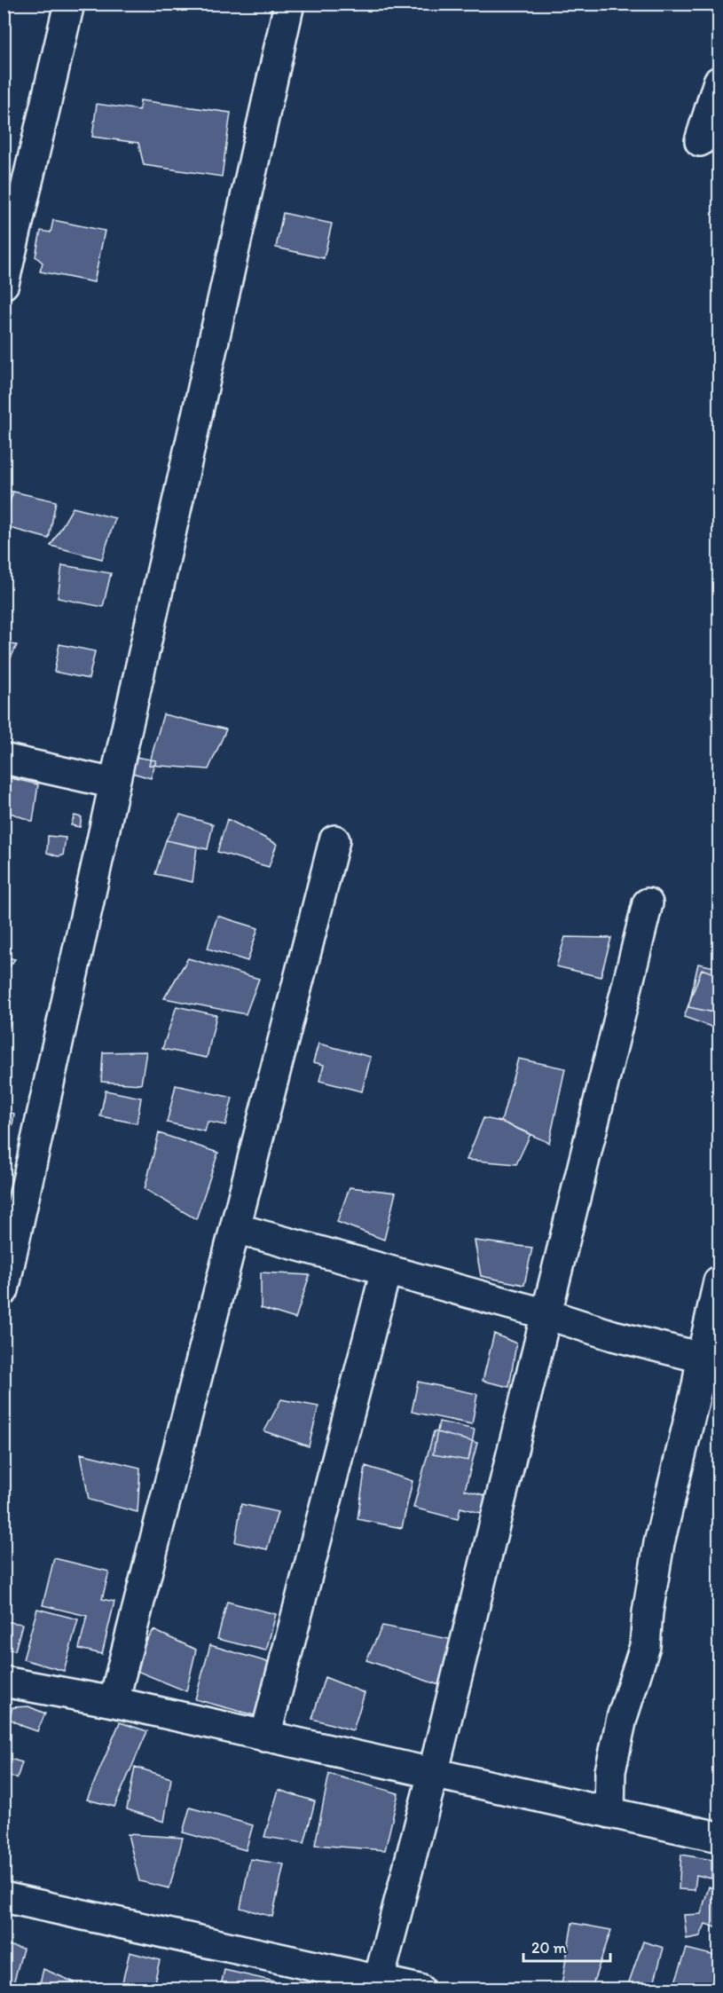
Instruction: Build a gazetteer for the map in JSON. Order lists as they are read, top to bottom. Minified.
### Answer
{"scale_bar":"20 m"}
